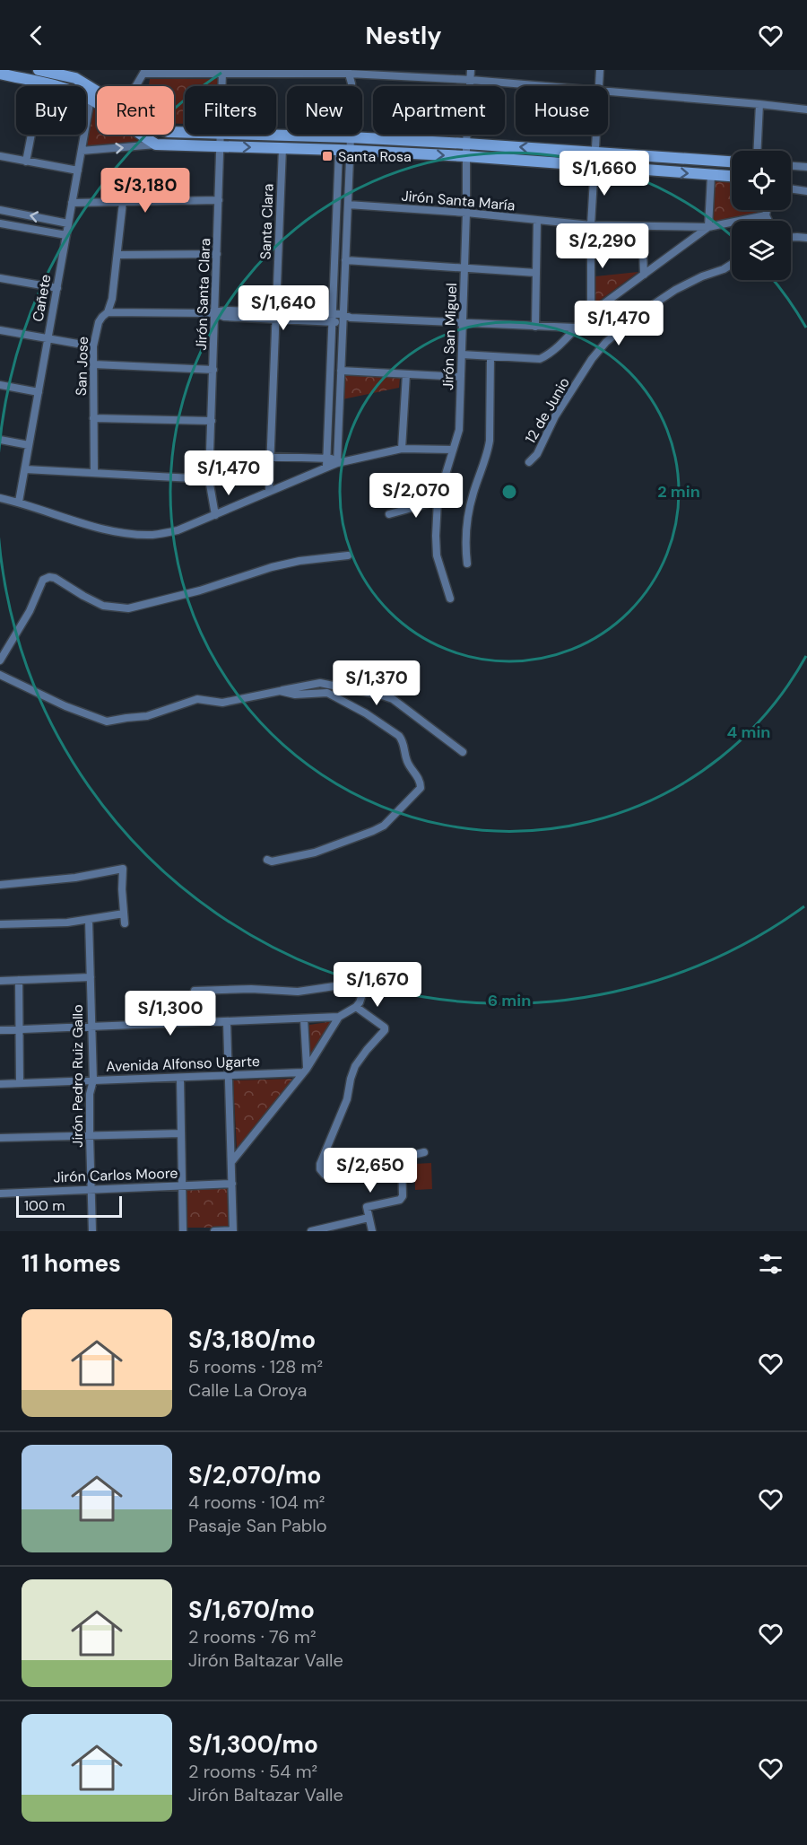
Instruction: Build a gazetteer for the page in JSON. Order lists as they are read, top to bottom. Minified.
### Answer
{"streets":{"street":["Jirón Santa María","Santa Clara","Jirón Santa Clara","Cañete","Jirón San Miguel","San Jose","12 de Junio","Avenida Alfonso Ugarte","Jirón Pedro Ruiz Gallo","Jirón Carlos Moore"]},"crossings":[["Jirón Santa María","Jirón San Miguel"],["Avenida Alfonso Ugarte","Jirón Pedro Ruiz Gallo"],["Jirón Pedro Ruiz Gallo","Jirón Carlos Moore"]],"places":{"transit":["Santa Rosa"]},"scale_bar":"100 m","page":{"header":"Nestly","chip":["Buy","Rent","Filters","New","Apartment","House"],"price":["S/1,660","S/3,180","S/2,290","S/1,640","S/1,470","S/1,470","S/2,070","S/1,370","S/1,670","S/1,300","S/2,650"],"scale":"100 m","heading":"11 homes","list":[{"name":"S/3,180/mo","note":"5 rooms · 128 m² · Calle La Oroya"},{"name":"S/2,070/mo","note":"4 rooms · 104 m² · Pasaje San Pablo"},{"name":"S/1,670/mo","note":"2 rooms · 76 m² · Jirón Baltazar Valle"},{"name":"S/1,300/mo","note":"2 rooms · 54 m² · Jirón Baltazar Valle"}]},"rings":["2 min","4 min","6 min"]}
